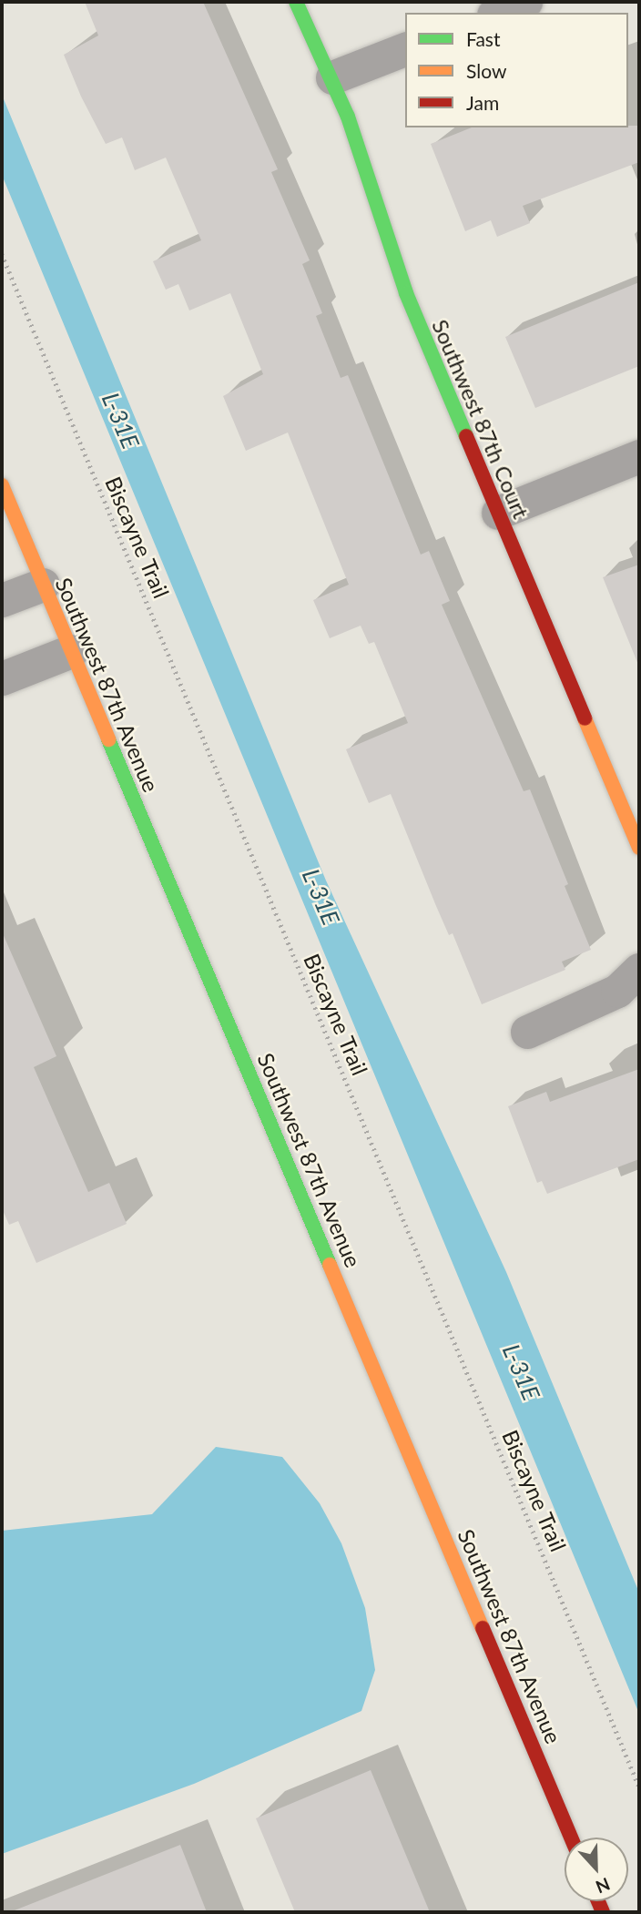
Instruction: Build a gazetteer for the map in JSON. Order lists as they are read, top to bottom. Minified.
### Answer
{"streets":{"street":["Southwest 87th Court","Southwest 87th Avenue"],"path":["Biscayne Trail"]},"water":["L-31E"],"legend":["Fast","Slow","Jam"],"north":"bottom"}
